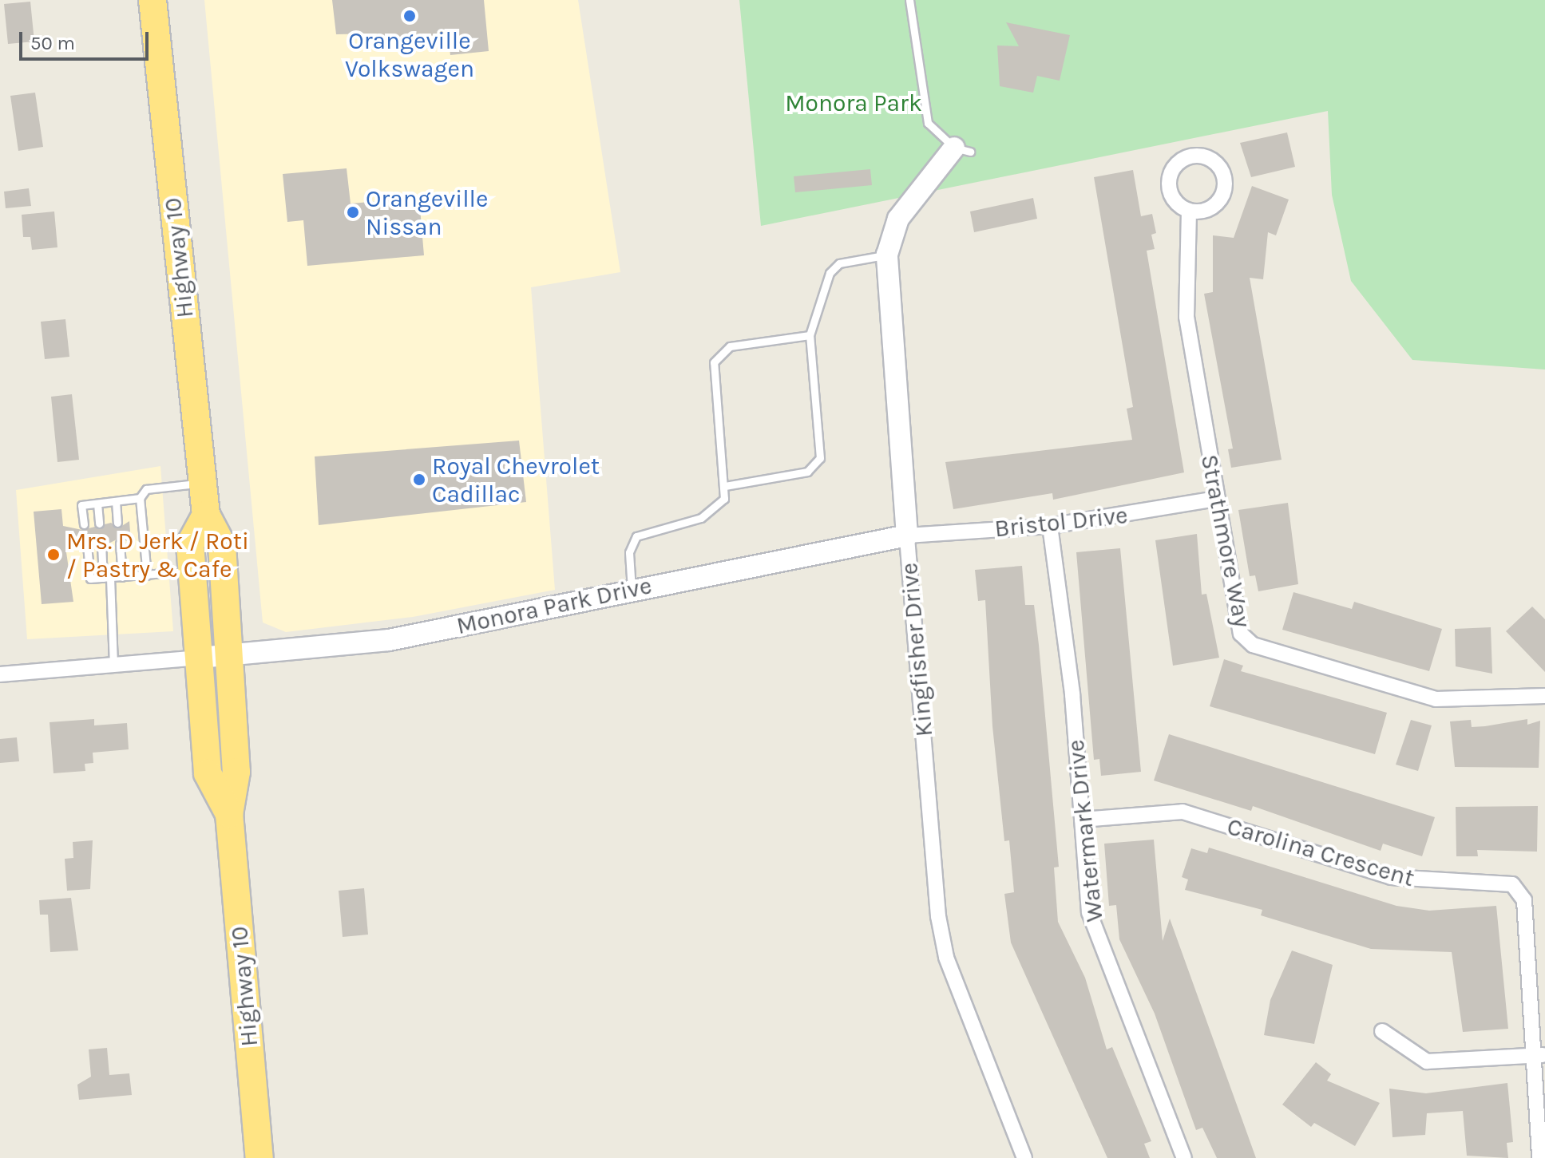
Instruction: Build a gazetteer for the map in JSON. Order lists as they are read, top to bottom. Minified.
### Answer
{"streets":{"highway":["Highway 10"],"street":["Bristol Drive","Strathmore Way","Monora Park Drive","Kingfisher Drive","Watermark Drive","Carolina Crescent"]},"crossings":[["Highway 10","Monora Park Drive"],["Bristol Drive","Strathmore Way"],["Bristol Drive","Monora Park Drive"],["Bristol Drive","Kingfisher Drive"],["Bristol Drive","Watermark Drive"],["Monora Park Drive","Kingfisher Drive"],["Watermark Drive","Carolina Crescent"]],"parks":["Monora Park"],"places":["Orangeville Volkswagen","Orangeville Nissan","Royal Chevrolet Cadillac","Mrs. D Jerk / Roti / Pastry & Cafe"],"scale_bar":"50 m"}
